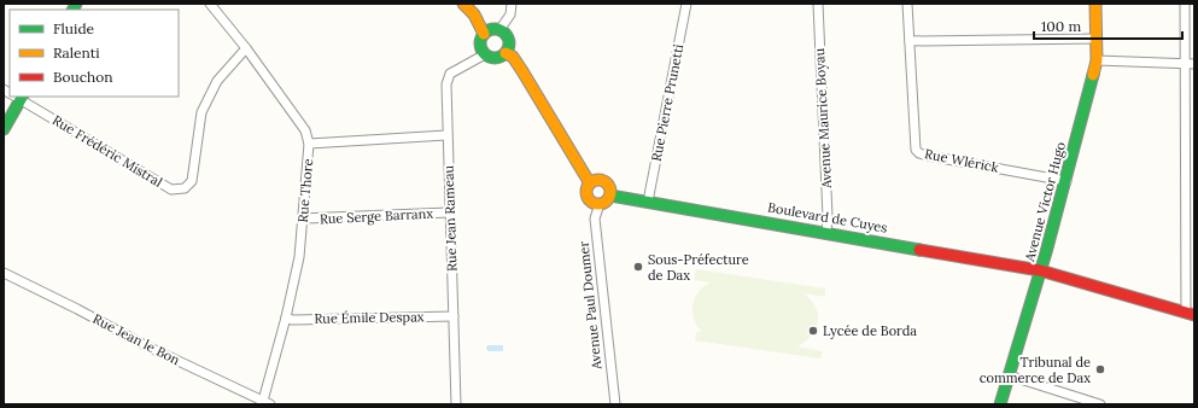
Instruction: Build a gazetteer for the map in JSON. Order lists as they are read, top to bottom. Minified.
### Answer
{"streets":{"street":["Rue Pierre Prunetti","Avenue Maurice Boyau","Rue Frédéric Mistral","Rue Wlérick","Rue Thore","Avenue Victor Hugo","Rue Serge Barranx","Boulevard de Cuyes","Rue Jean Rameau","Avenue Paul Doumer","Rue Émile Despax","Rue Jean le Bon"]},"crossings":[["Rue Pierre Prunetti","Boulevard de Cuyes"],["Avenue Maurice Boyau","Boulevard de Cuyes"],["Rue Frédéric Mistral","Rue Thore"],["Rue Wlérick","Avenue Victor Hugo"],["Rue Thore","Rue Serge Barranx"],["Rue Thore","Rue Émile Despax"],["Rue Thore","Rue Jean le Bon"],["Avenue Victor Hugo","Boulevard de Cuyes"],["Rue Serge Barranx","Rue Jean Rameau"],["Boulevard de Cuyes","Avenue Paul Doumer"],["Rue Jean Rameau","Rue Émile Despax"]],"places":["Sous-Préfecture de Dax","Lycée de Borda","Tribunal de commerce de Dax"],"legend":["Fluide","Ralenti","Bouchon"],"scale_bar":"100 m"}
